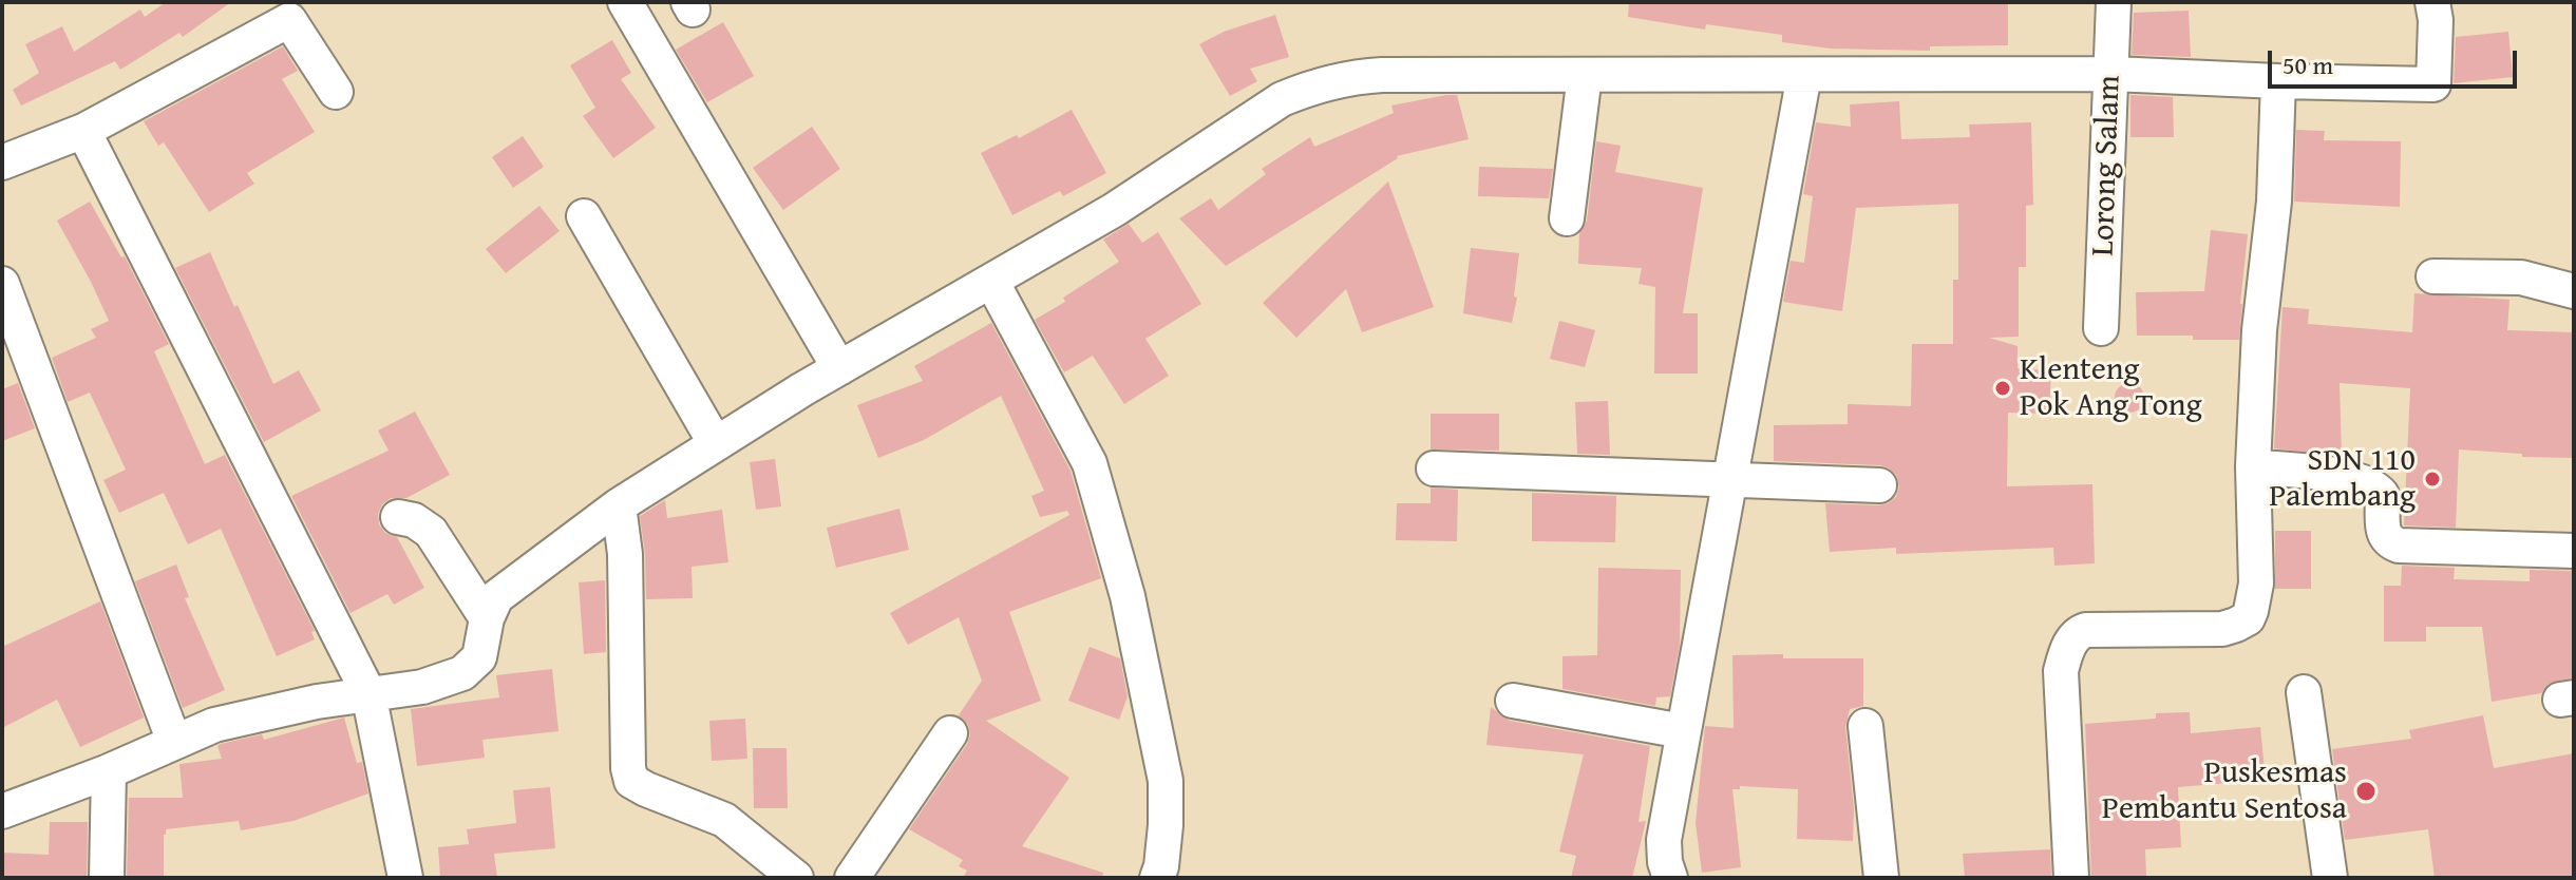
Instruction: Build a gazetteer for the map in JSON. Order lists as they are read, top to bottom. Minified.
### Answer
{"streets":{"street":["Lorong Salam"]},"places":["Klenteng Pok Ang Tong","SDN 110 Palembang","Puskesmas Pembantu Sentosa"],"scale_bar":"50 m"}
